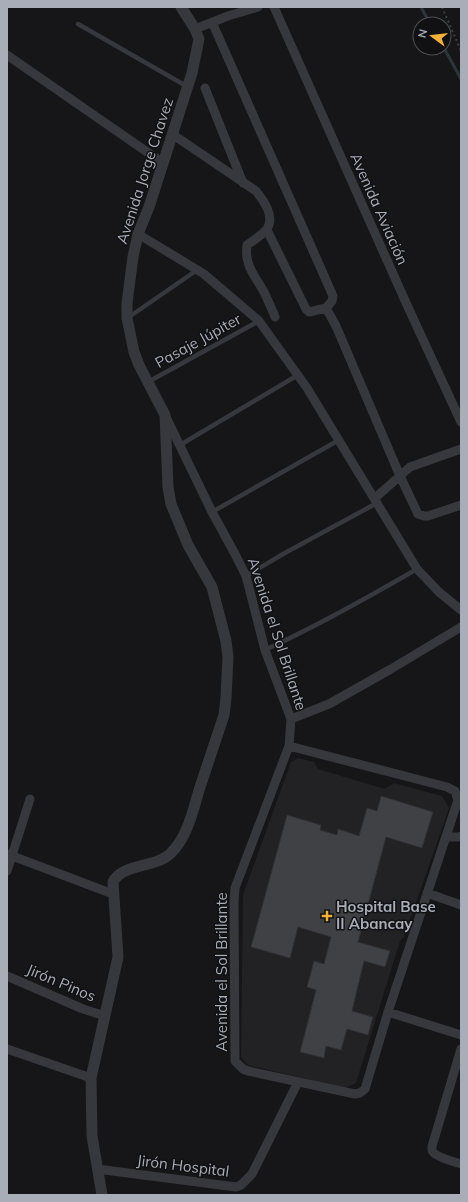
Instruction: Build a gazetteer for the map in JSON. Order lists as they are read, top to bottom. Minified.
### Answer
{"streets":{"street":["Avenida Jorge Chavez","Avenida Aviación","Avenida el Sol Brillante","Jirón Pinos","Jirón Hospital"],"lane":["Pasaje Júpiter"]},"crossings":[["Avenida Jorge Chavez","Pasaje Júpiter"],["Avenida Jorge Chavez","Avenida el Sol Brillante"],["Avenida el Sol Brillante","Jirón Hospital"]],"places":{"health":["Hospital Base II Abancay"]},"north":"left"}
